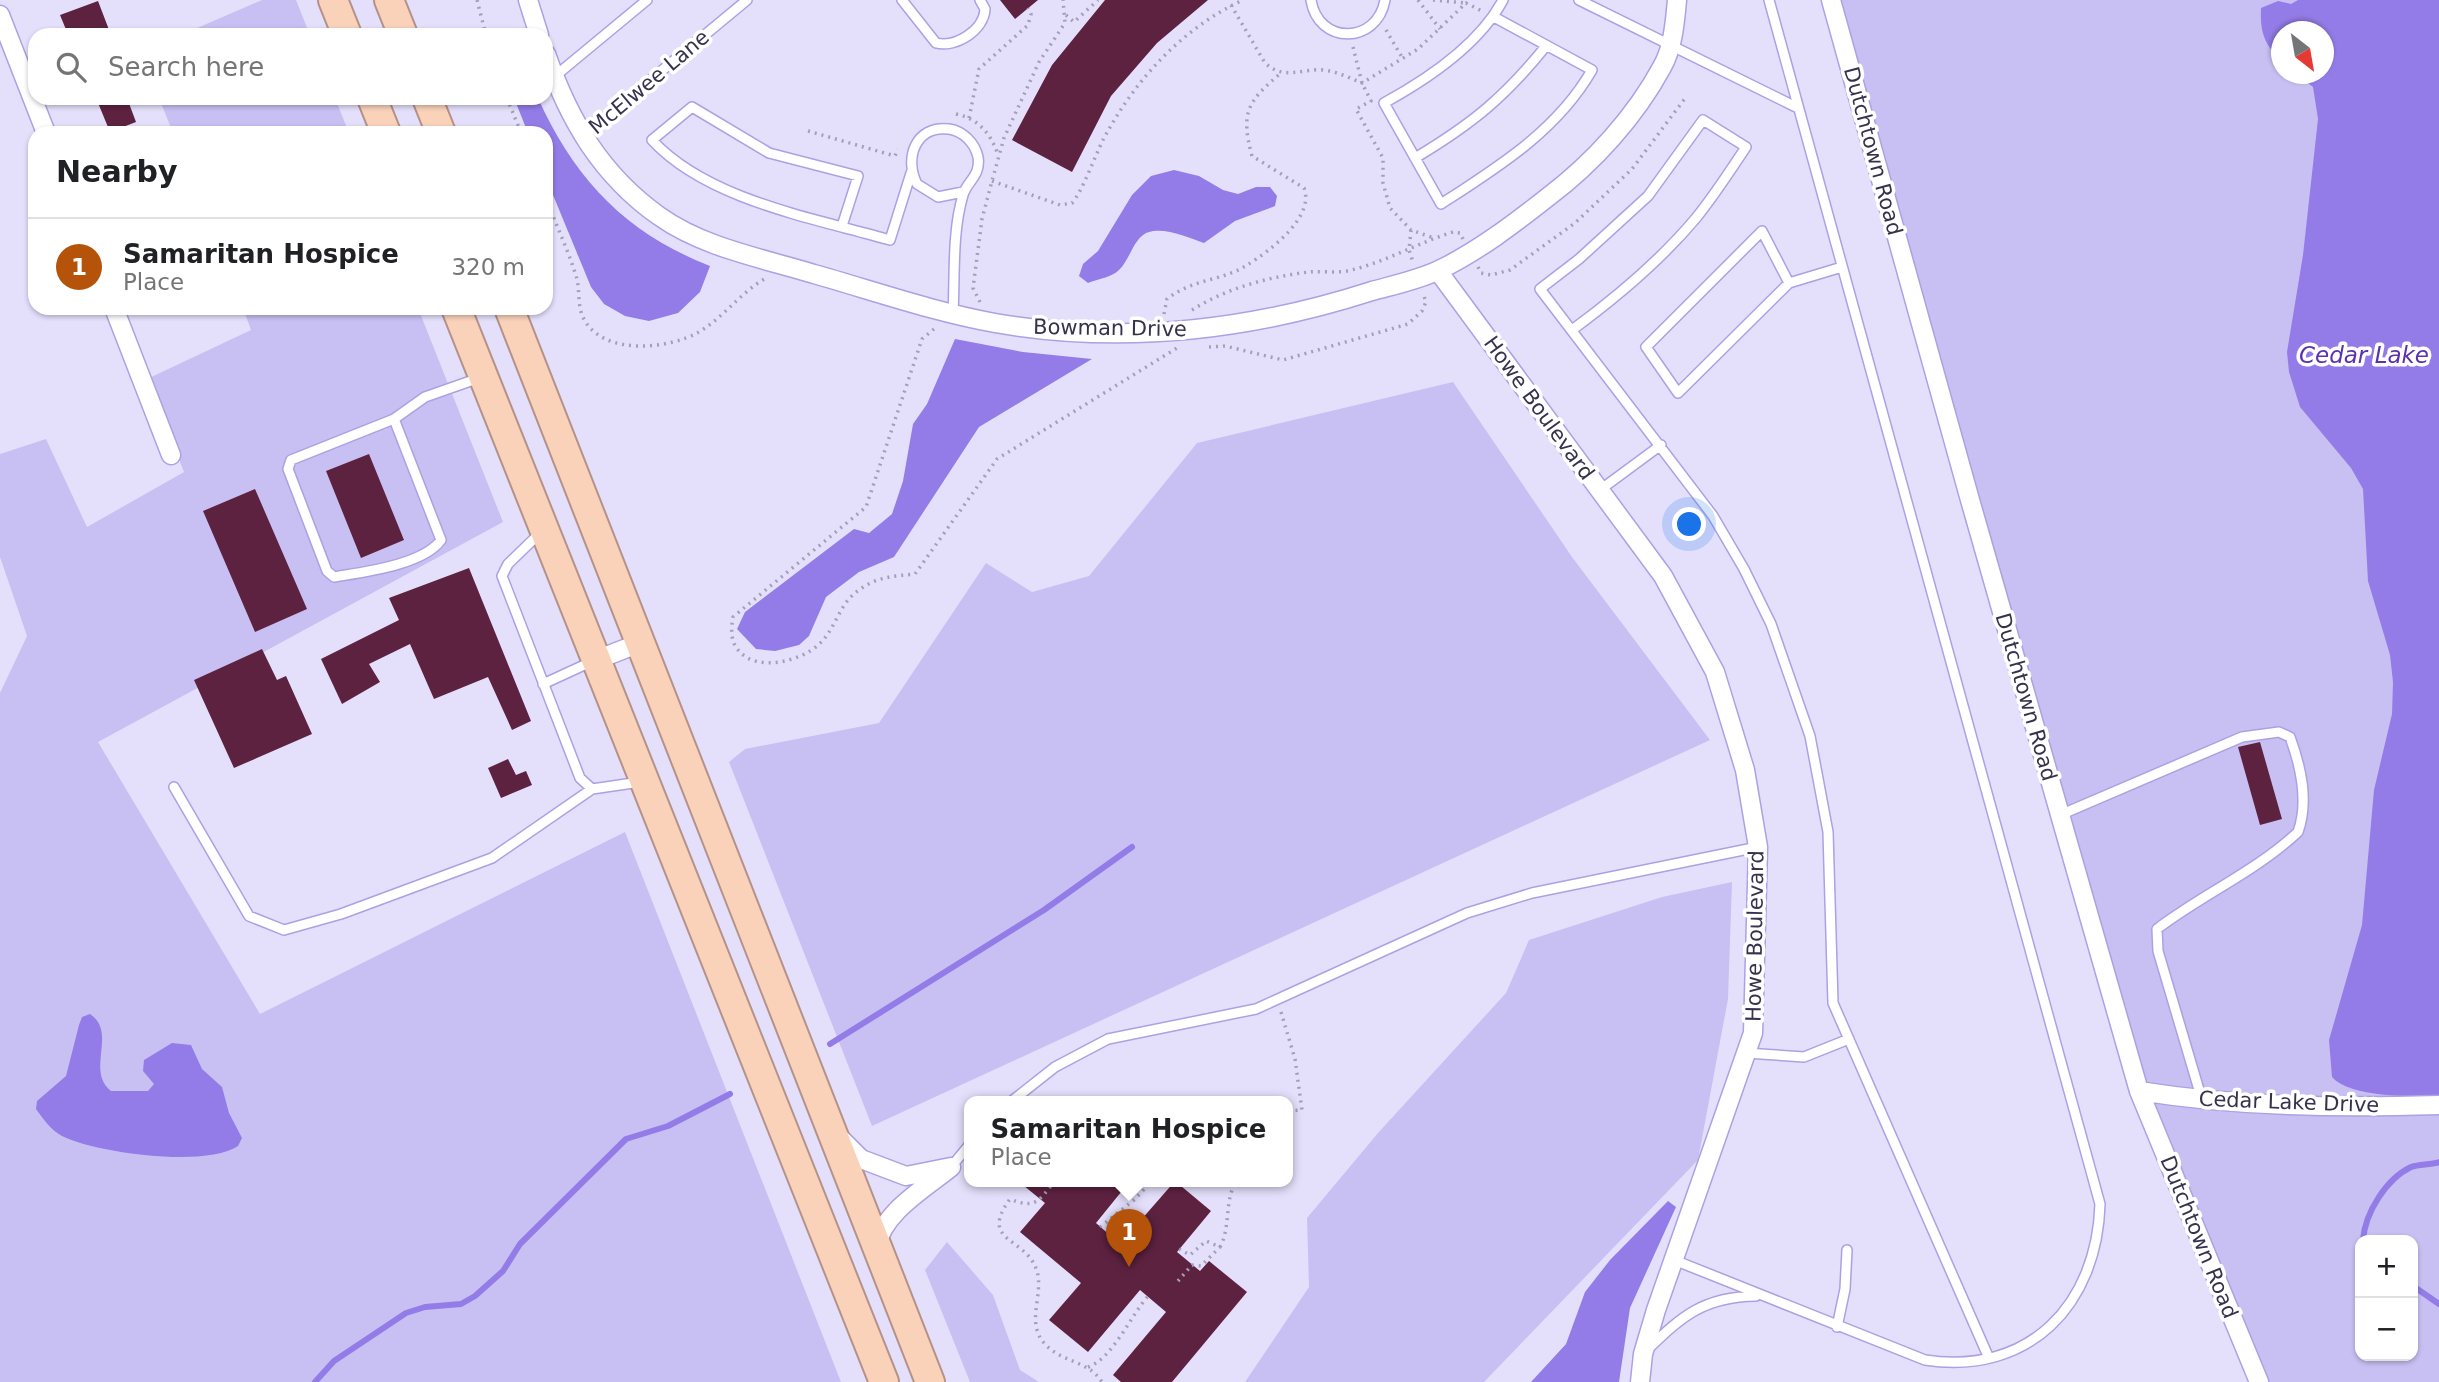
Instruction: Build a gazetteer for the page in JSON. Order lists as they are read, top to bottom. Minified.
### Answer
{"streets":{"street":["Dutchtown Road","Bowman Drive","Howe Boulevard","Cedar Lake Drive"],"lane":["McElwee Lane"]},"crossings":[["McElwee Lane","Bowman Drive"],["Dutchtown Road","Cedar Lake Drive"],["Bowman Drive","Howe Boulevard"]],"water":["Cedar Lake"],"north":"bottom right","page":{"search":"Search here","heading":"Nearby","list":[{"mark":"1","name":"Samaritan Hospice","note":"Place","value":"320 m"}],"popup":["Samaritan Hospice","Place"],"pins":"1","map_buttons":["+","−"]}}
